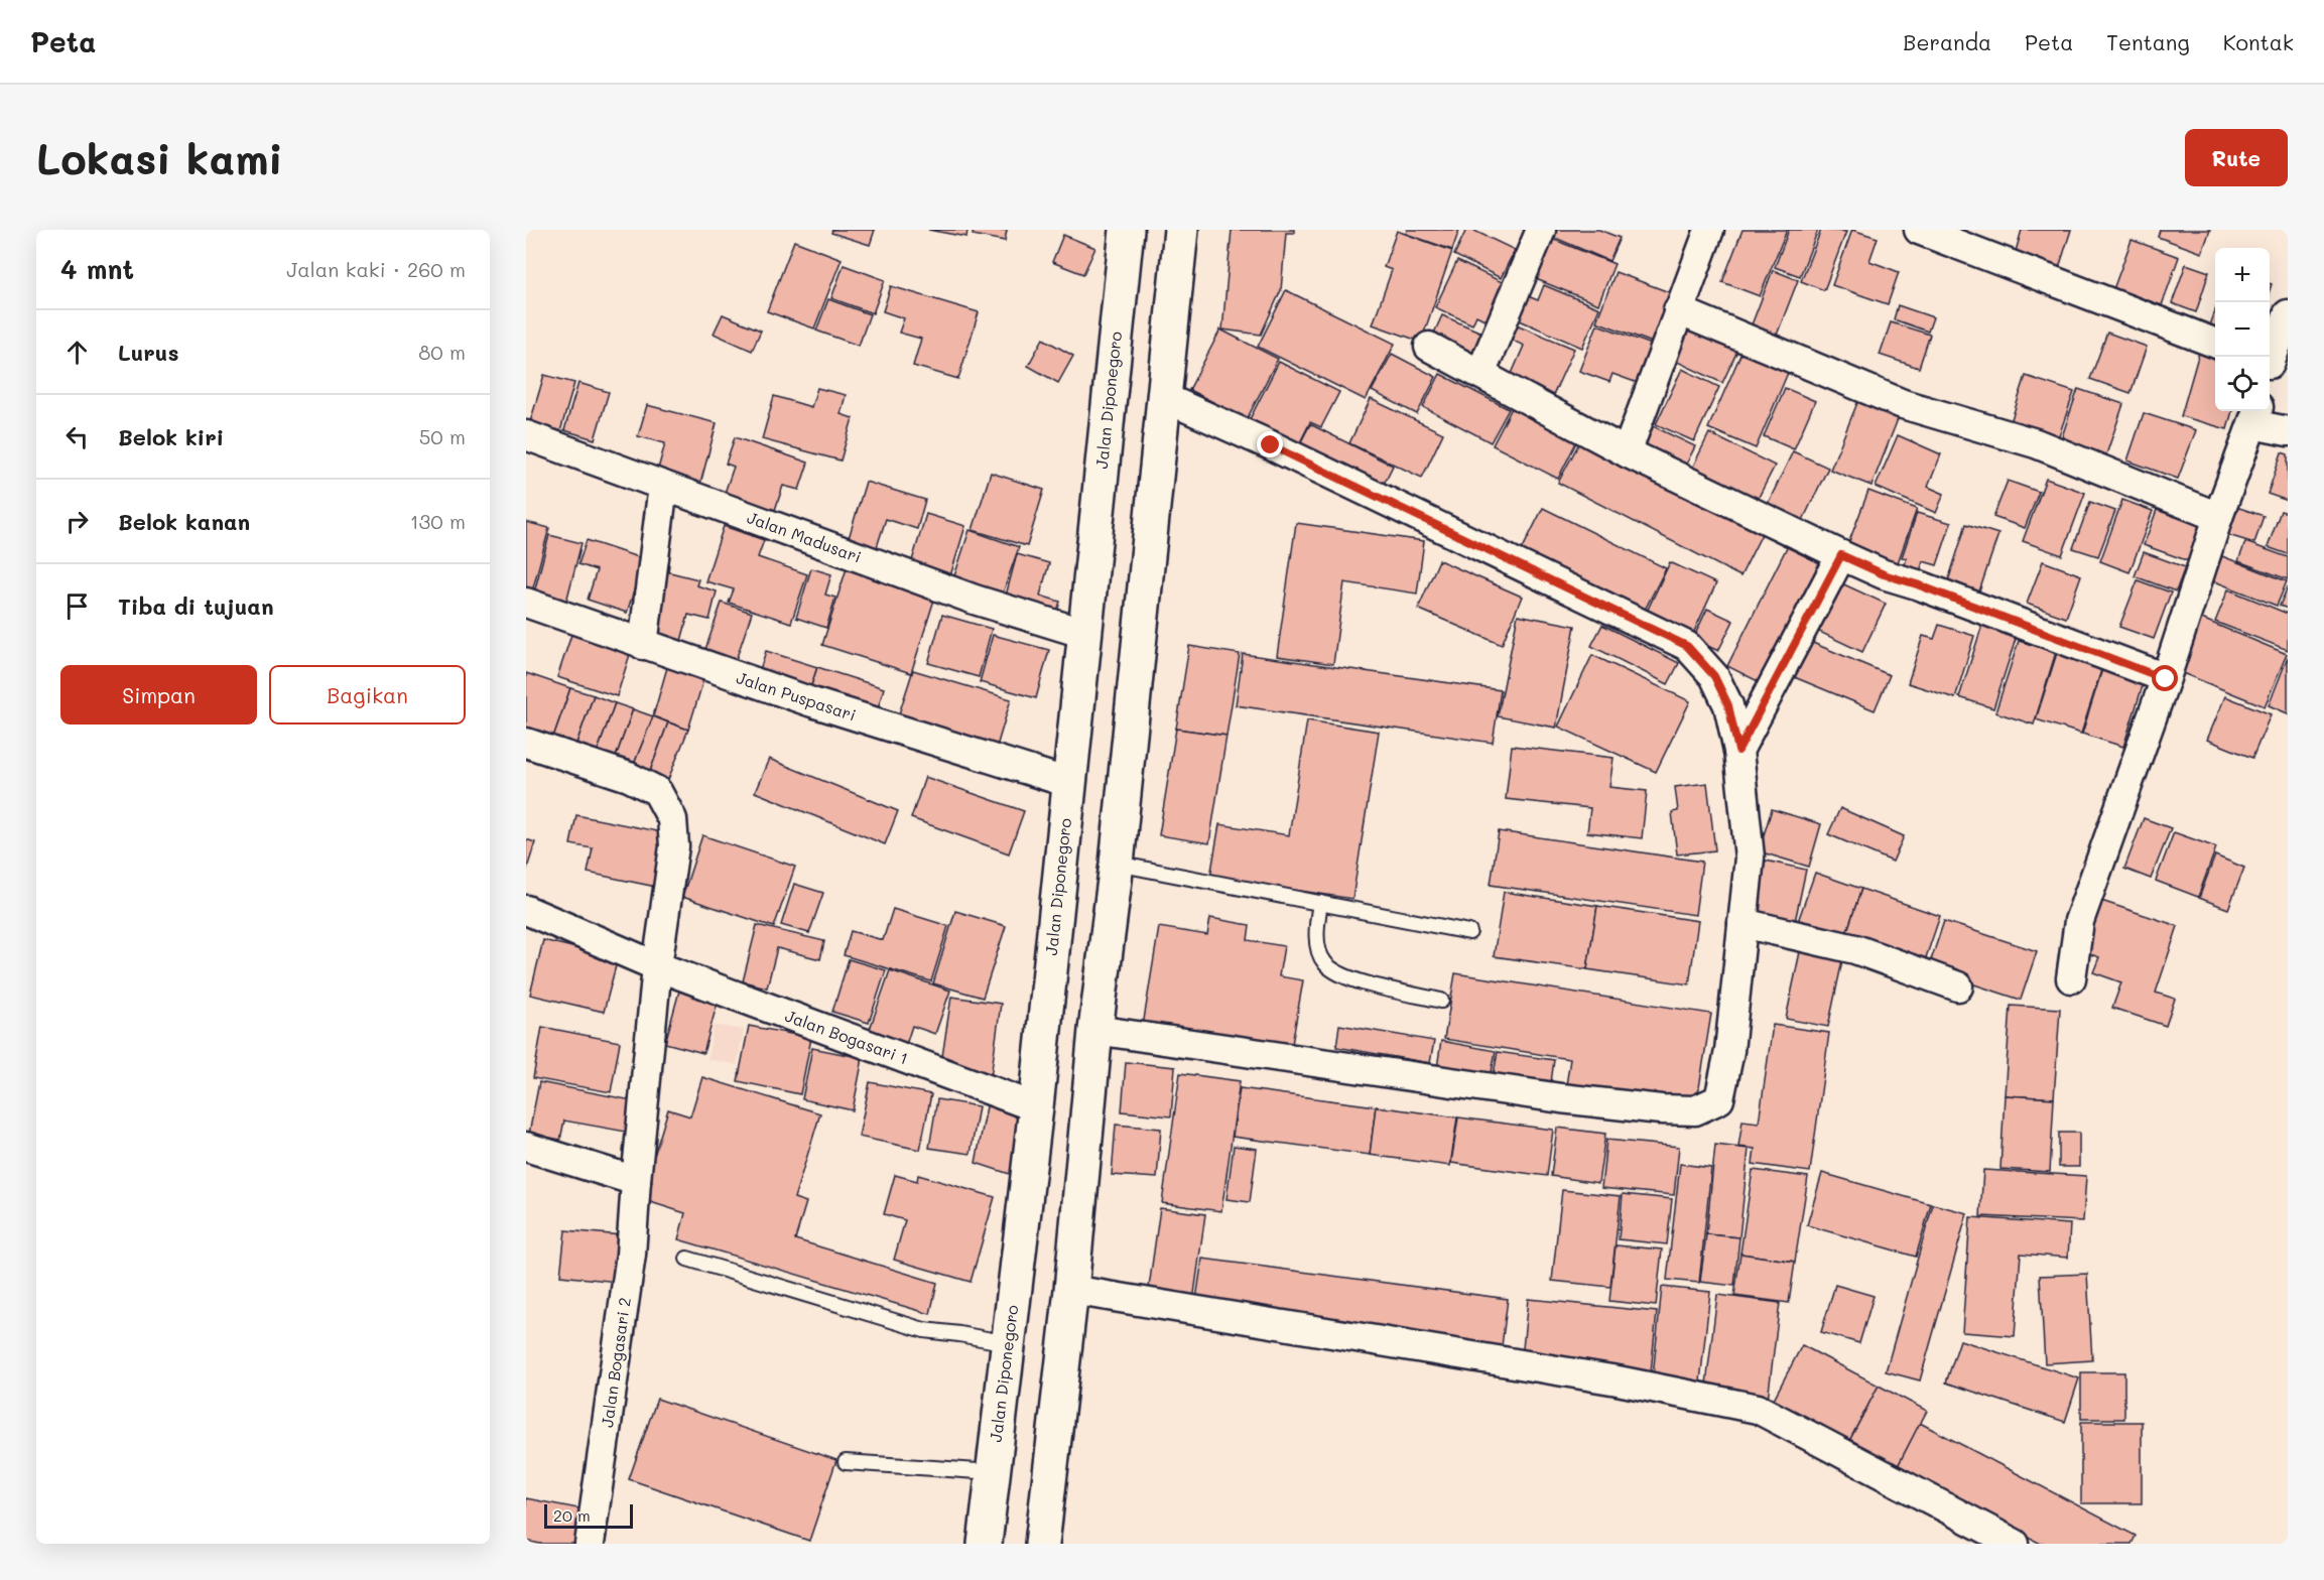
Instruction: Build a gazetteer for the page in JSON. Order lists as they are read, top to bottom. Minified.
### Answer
{"streets":{"main road":["Jalan Diponegoro"],"street":["Jalan Madusari","Jalan Puspasari","Jalan Bogasari 1","Jalan Bogasari 2"]},"crossings":[["Jalan Diponegoro","Jalan Madusari"],["Jalan Diponegoro","Jalan Puspasari"],["Jalan Diponegoro","Jalan Bogasari 1"],["Jalan Bogasari 1","Jalan Bogasari 2"]],"scale_bar":"20 m","page":{"header":"Peta","nav":["Beranda","Peta","Tentang","Kontak"],"buttons":["Rute",["Simpan","Bagikan"]],"title":"Lokasi kami","heading":["4 mnt","Jalan kaki · 260 m"],"map_buttons":["+","−"],"list":[["Lurus","80 m"],["Belok kiri","50 m"],["Belok kanan","130 m"],"Tiba di tujuan"],"scale":"20 m"}}
